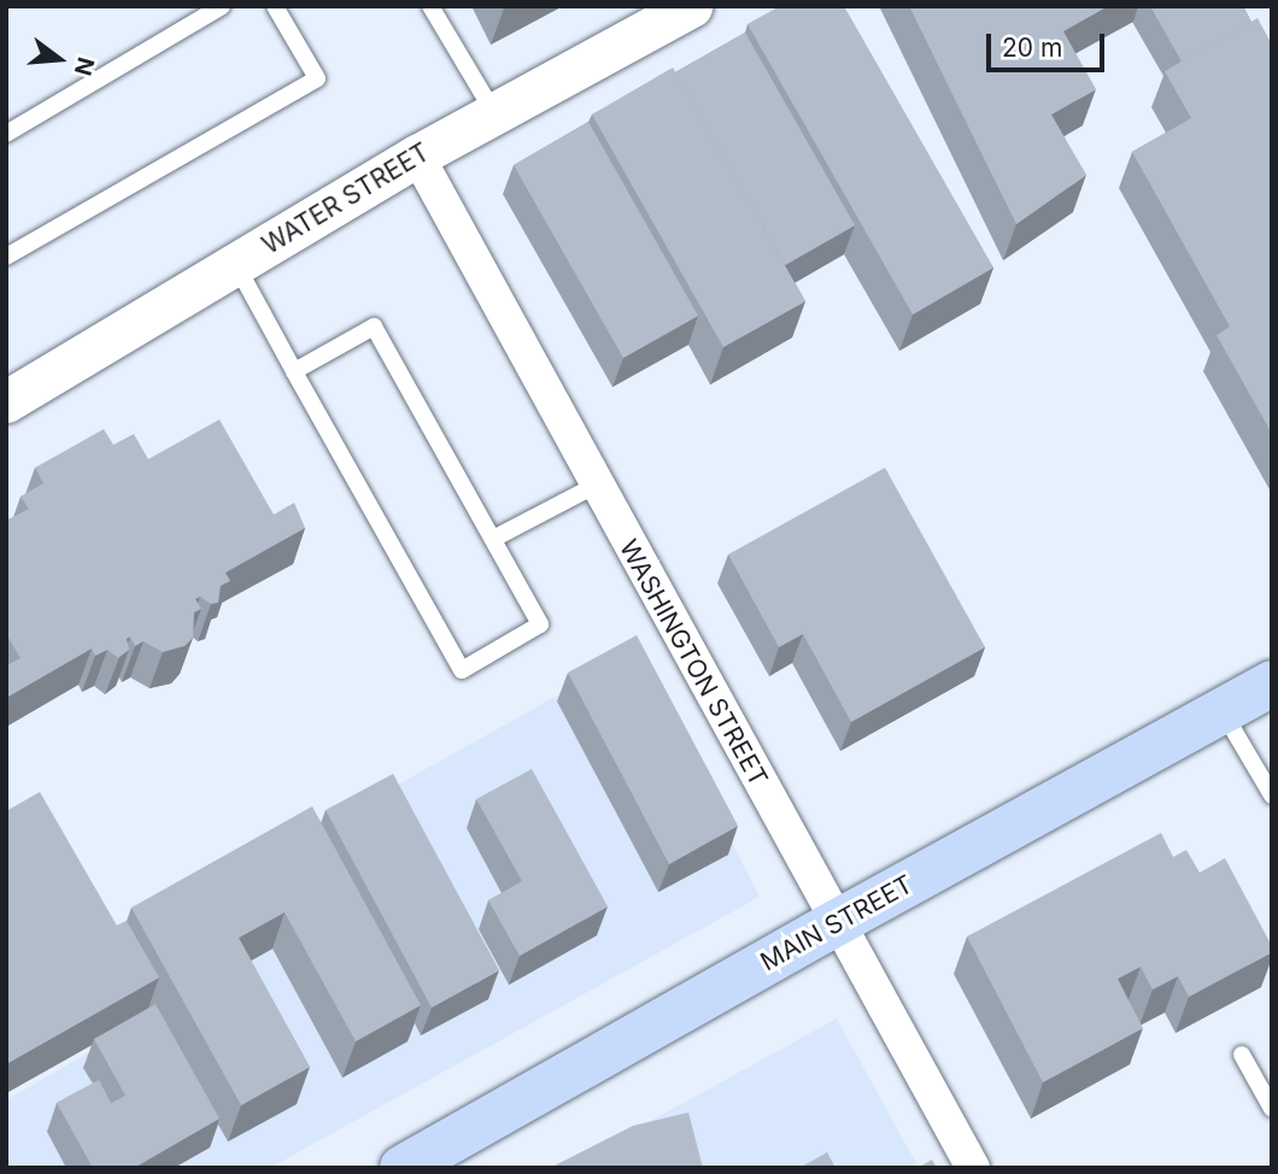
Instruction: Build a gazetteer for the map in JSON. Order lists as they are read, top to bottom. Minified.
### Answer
{"streets":{"main road":["MAIN STREET"],"street":["WATER STREET","WASHINGTON STREET"]},"crossings":[["WATER STREET","WASHINGTON STREET"],["WASHINGTON STREET","MAIN STREET"]],"scale_bar":"20 m","north":"right"}
